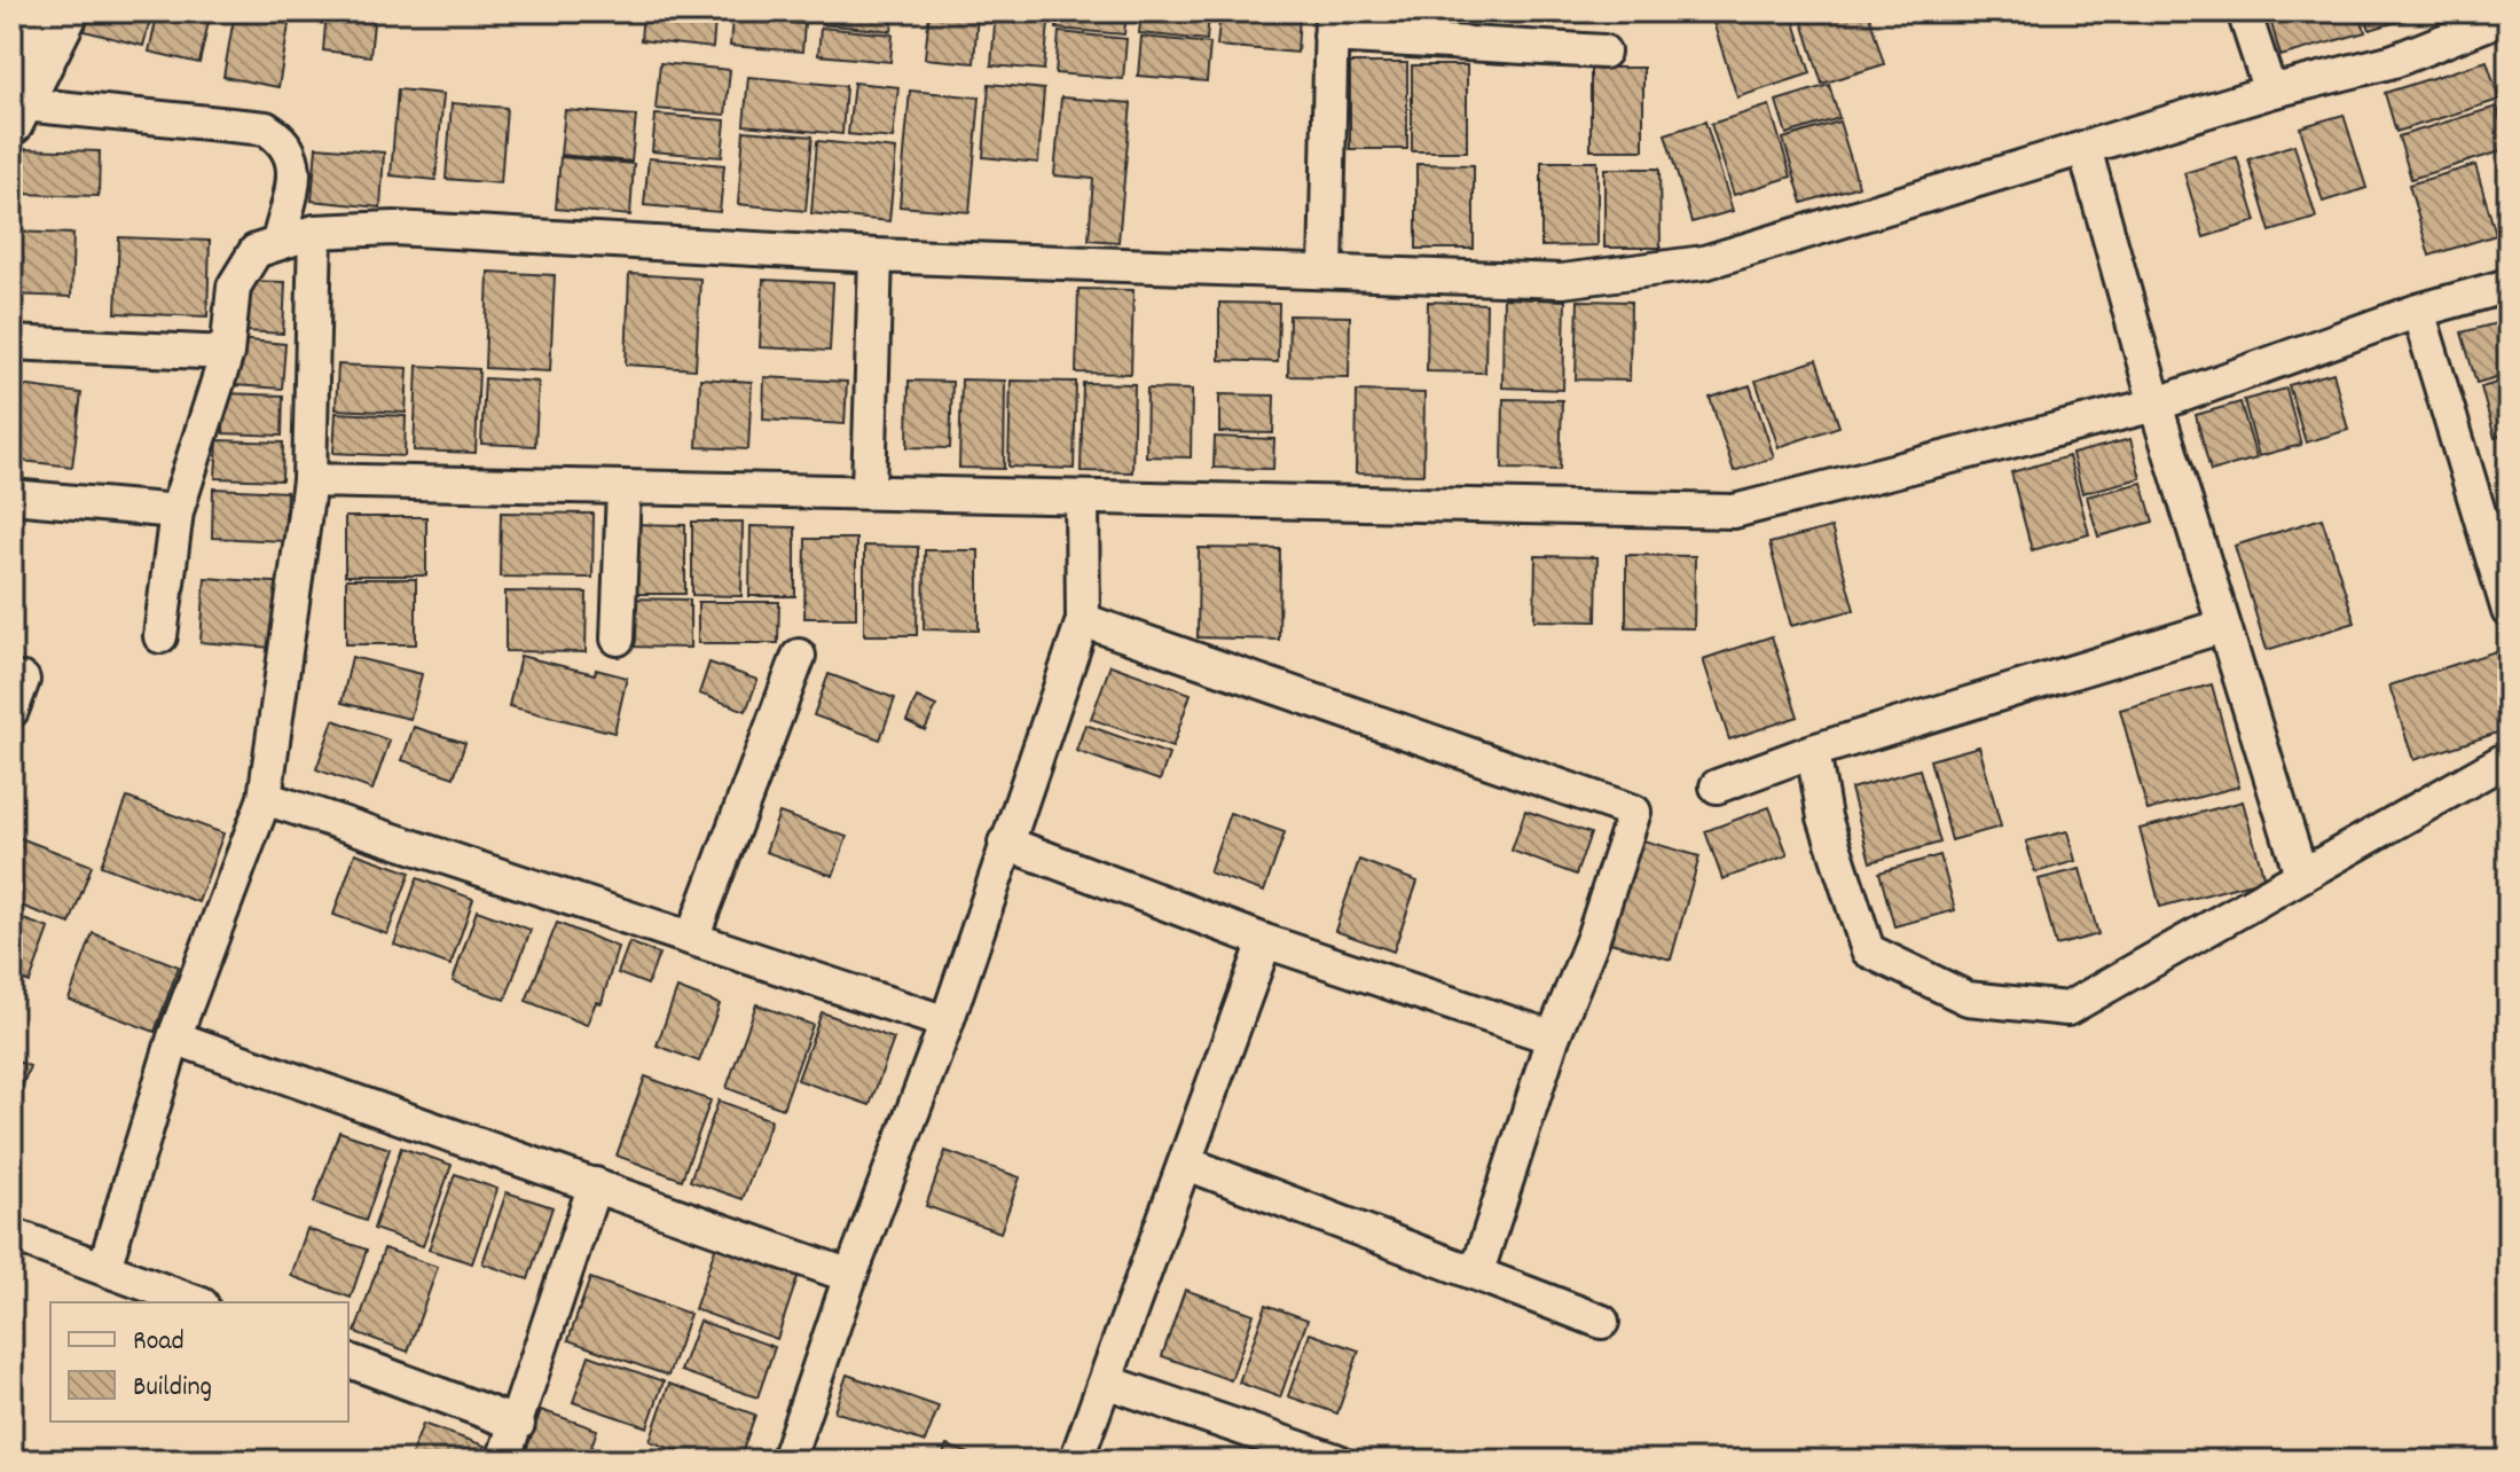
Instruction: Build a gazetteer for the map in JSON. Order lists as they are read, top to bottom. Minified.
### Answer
{"legend":["Road","Building"]}
